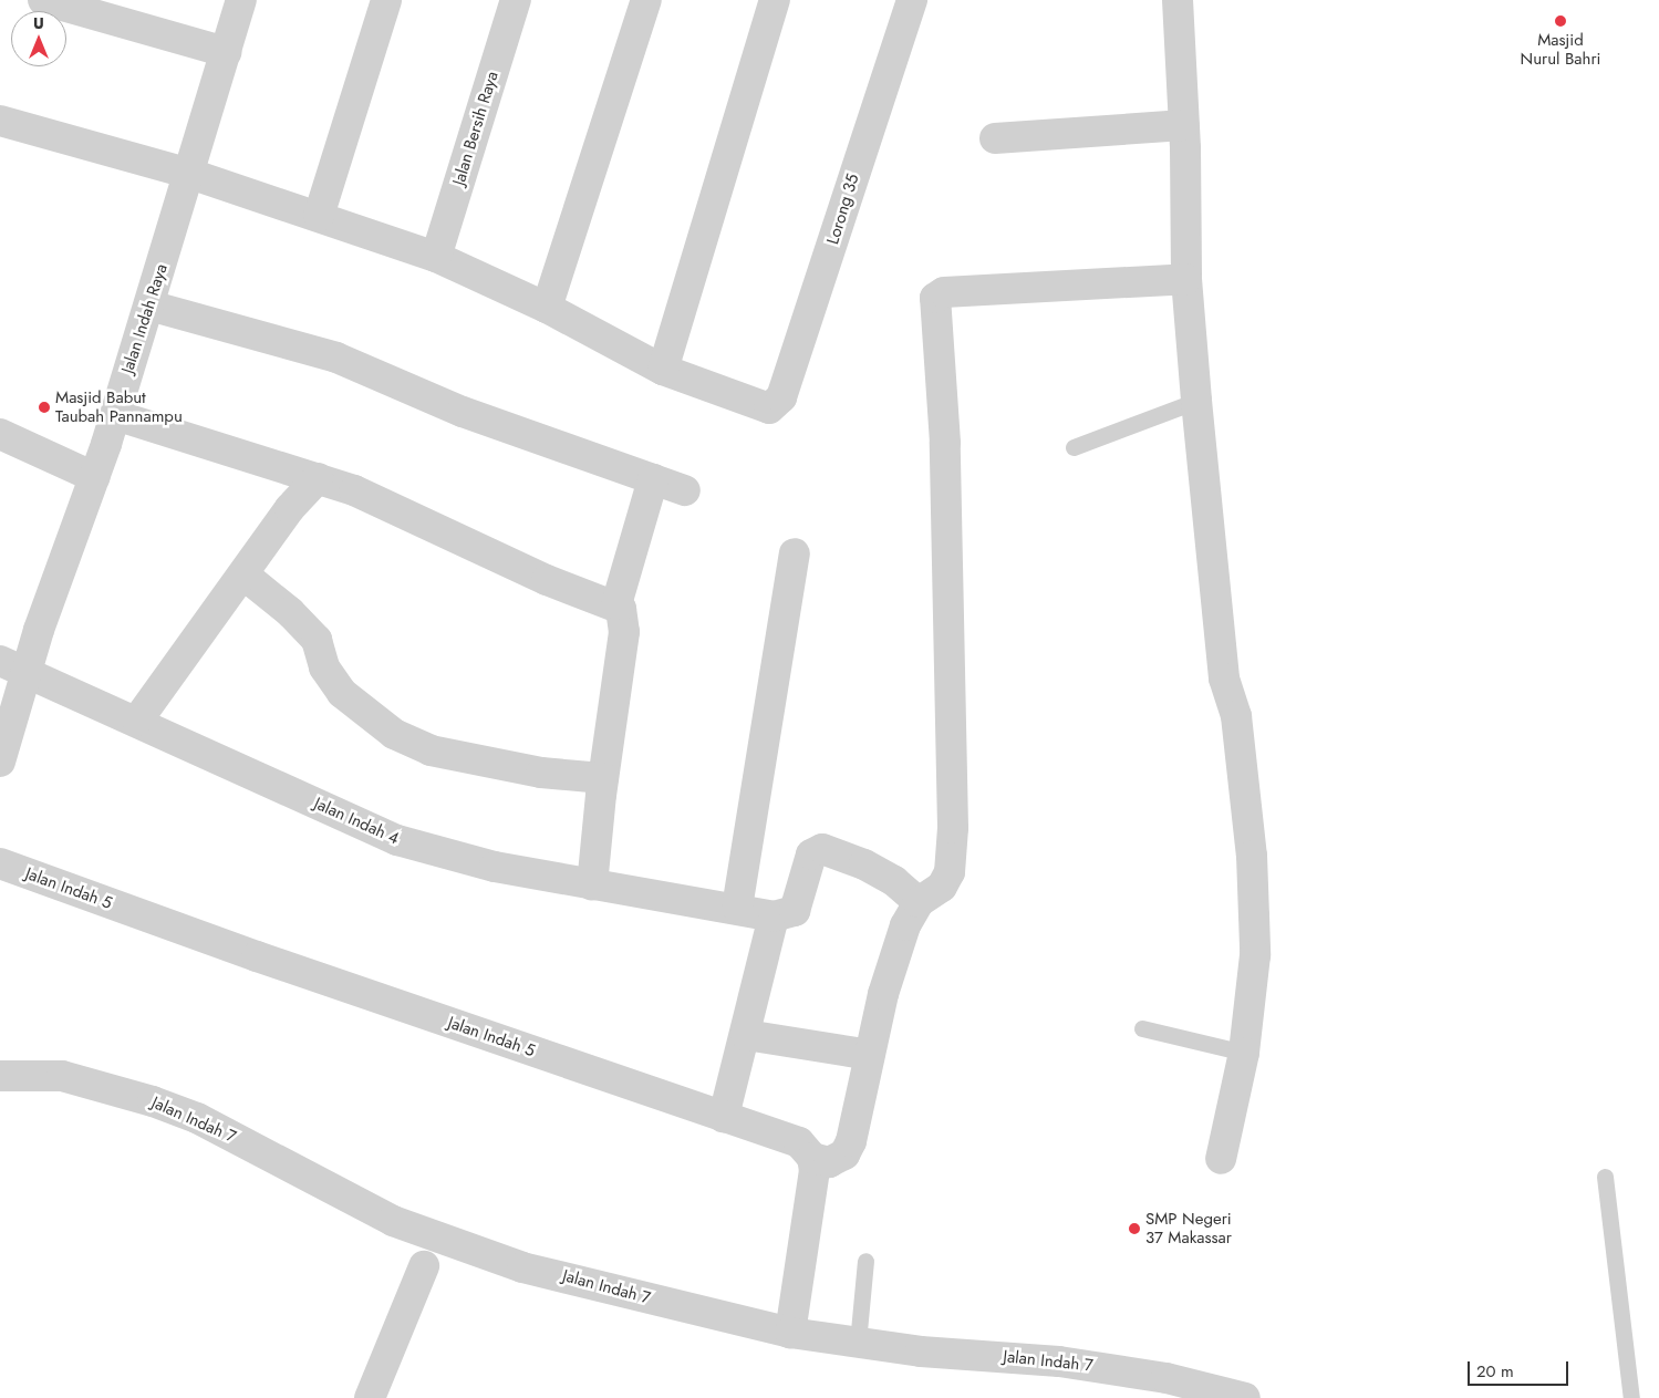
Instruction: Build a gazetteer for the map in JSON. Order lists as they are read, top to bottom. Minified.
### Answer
{"streets":{"street":["Jalan Bersih Raya","Lorong 35","Jalan Indah Raya","Jalan Indah 4","Jalan Indah 5","Jalan Indah 7"]},"crossings":[["Jalan Indah Raya","Jalan Indah 4"]],"places":["Masjid Nurul Bahri","Masjid Babut Taubah Pannampu","SMP Negeri 37 Makassar"],"scale_bar":"20 m","north":"top"}
